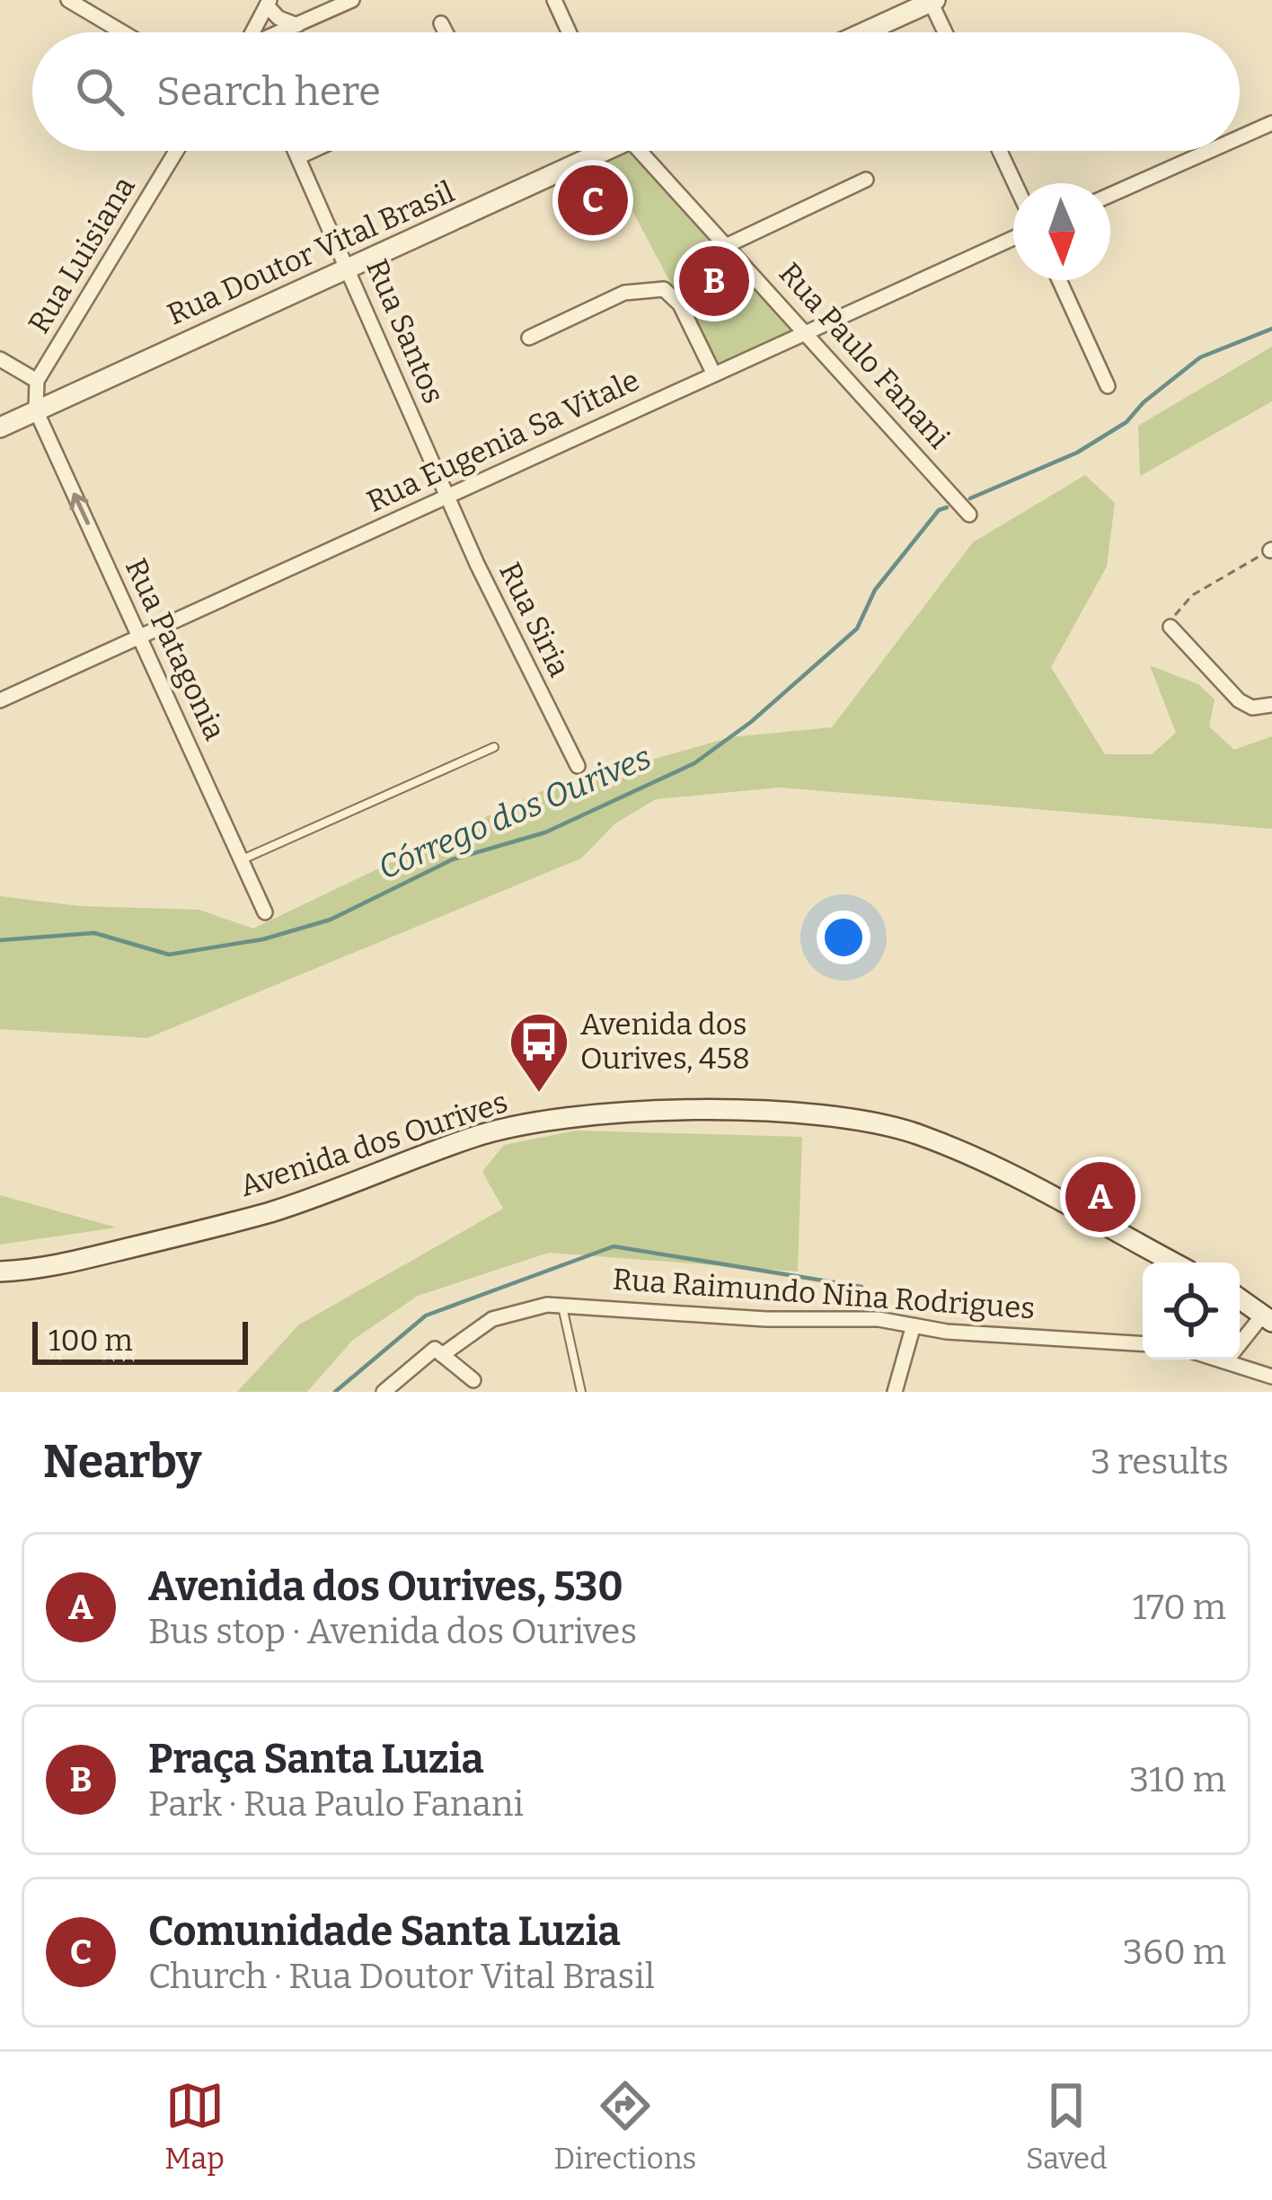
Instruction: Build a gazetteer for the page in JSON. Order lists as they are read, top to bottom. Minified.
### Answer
{"streets":{"main road":["Rua Doutor Vital Brasil","Avenida dos Ourives"],"street":["Rua Luisiana","Rua Santos","Rua Paulo Fanani","Rua Eugenia Sa Vitale","Rua Siria","Rua Patagonia","Rua Raimundo Nina Rodrigues"]},"crossings":[["Rua Doutor Vital Brasil","Rua Luisiana"],["Rua Doutor Vital Brasil","Rua Santos"],["Rua Doutor Vital Brasil","Rua Patagonia"],["Rua Luisiana","Rua Patagonia"],["Rua Santos","Rua Eugenia Sa Vitale"],["Rua Santos","Rua Siria"],["Rua Paulo Fanani","Rua Eugenia Sa Vitale"],["Rua Eugenia Sa Vitale","Rua Siria"],["Rua Eugenia Sa Vitale","Rua Patagonia"]],"one_way":["Rua Patagonia"],"water":["Córrego dos Ourives"],"places":{"bus stop":["Avenida dos Ourives, 458"]},"scale_bar":"100 m","north":"bottom","page":{"search":"Search here","pins":["C","B","A"],"scale":"100 m","heading":["Nearby","3 results"],"list":[{"mark":"A","name":"Avenida dos Ourives, 530","note":"Bus stop · Avenida dos Ourives","value":"170 m"},{"mark":"B","name":"Praça Santa Luzia","note":"Park · Rua Paulo Fanani","value":"310 m"},{"mark":"C","name":"Comunidade Santa Luzia","note":"Church · Rua Doutor Vital Brasil","value":"360 m"}],"nav":["Map","Directions","Saved"]}}
